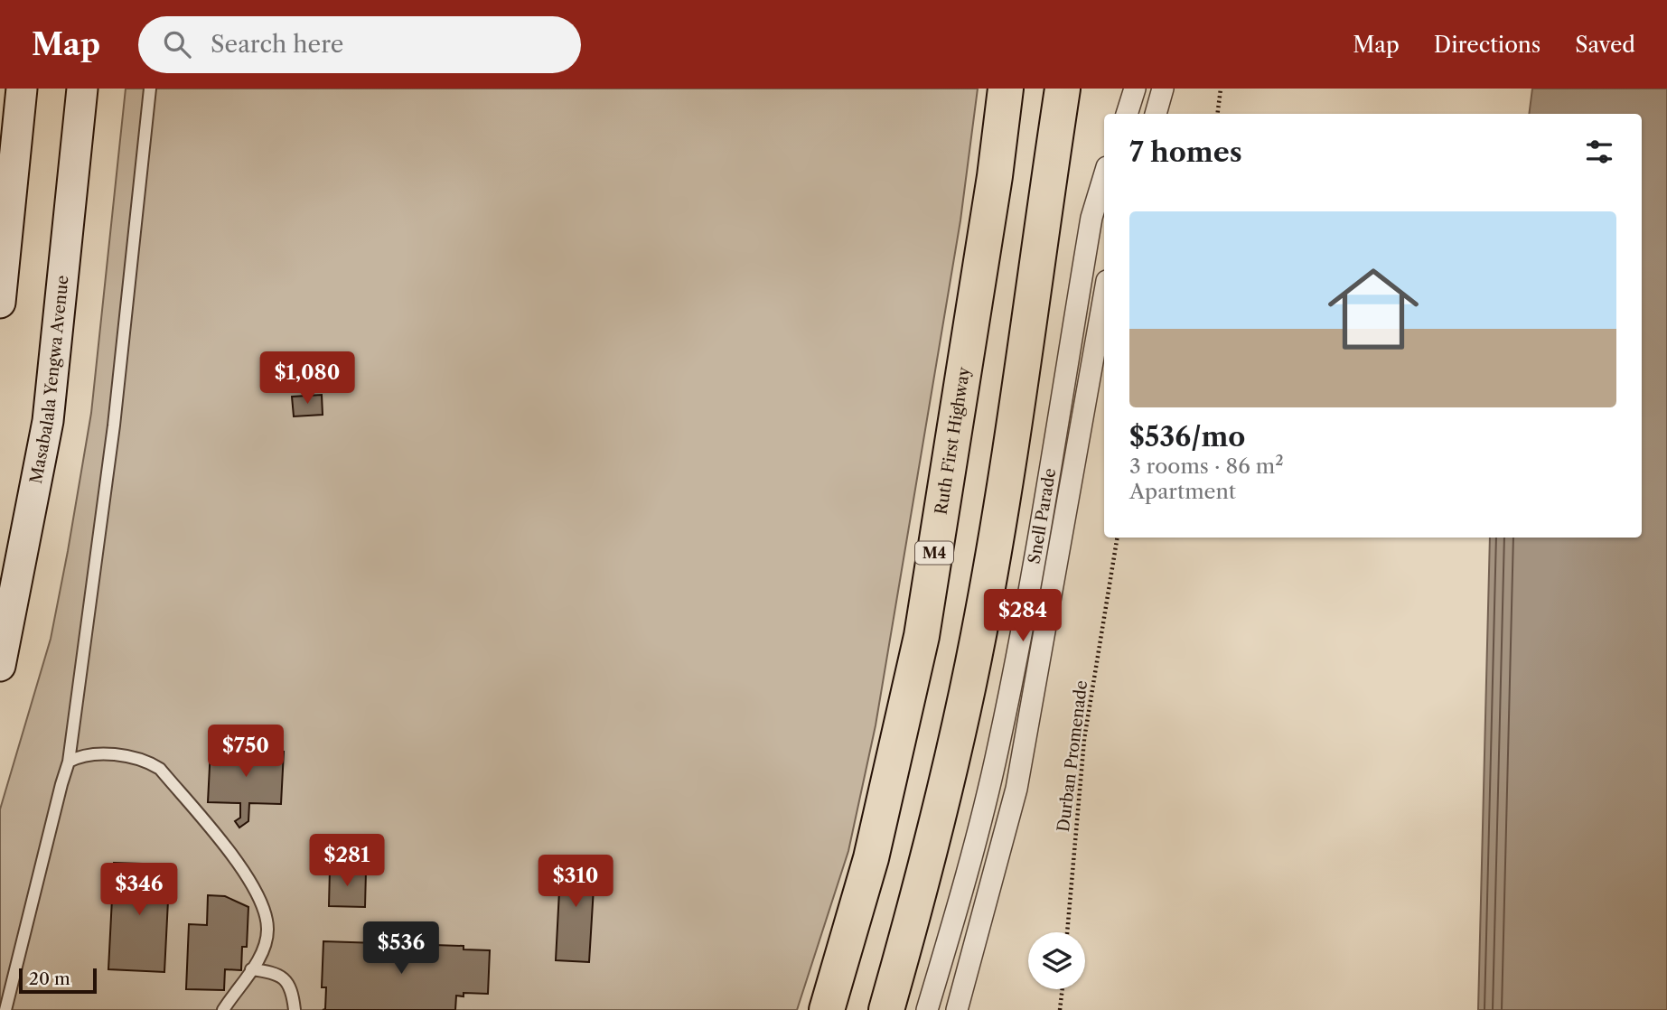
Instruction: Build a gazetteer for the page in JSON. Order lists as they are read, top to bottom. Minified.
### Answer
{"streets":{"highway":["Ruth First Highway","M4"],"main road":["Masabalala Yengwa Avenue"],"street":["Snell Parade"],"path":["Durban Promenade"]},"scale_bar":"20 m","page":{"header":"Map","search":"Search here","nav":["Map","Directions","Saved"],"heading":"7 homes","list":[{"name":"$536/mo","note":"3 rooms · 86 m² · Apartment"}],"price":["$1,080","$284","$750","$281","$310","$346","$536"],"scale":"20 m"}}
